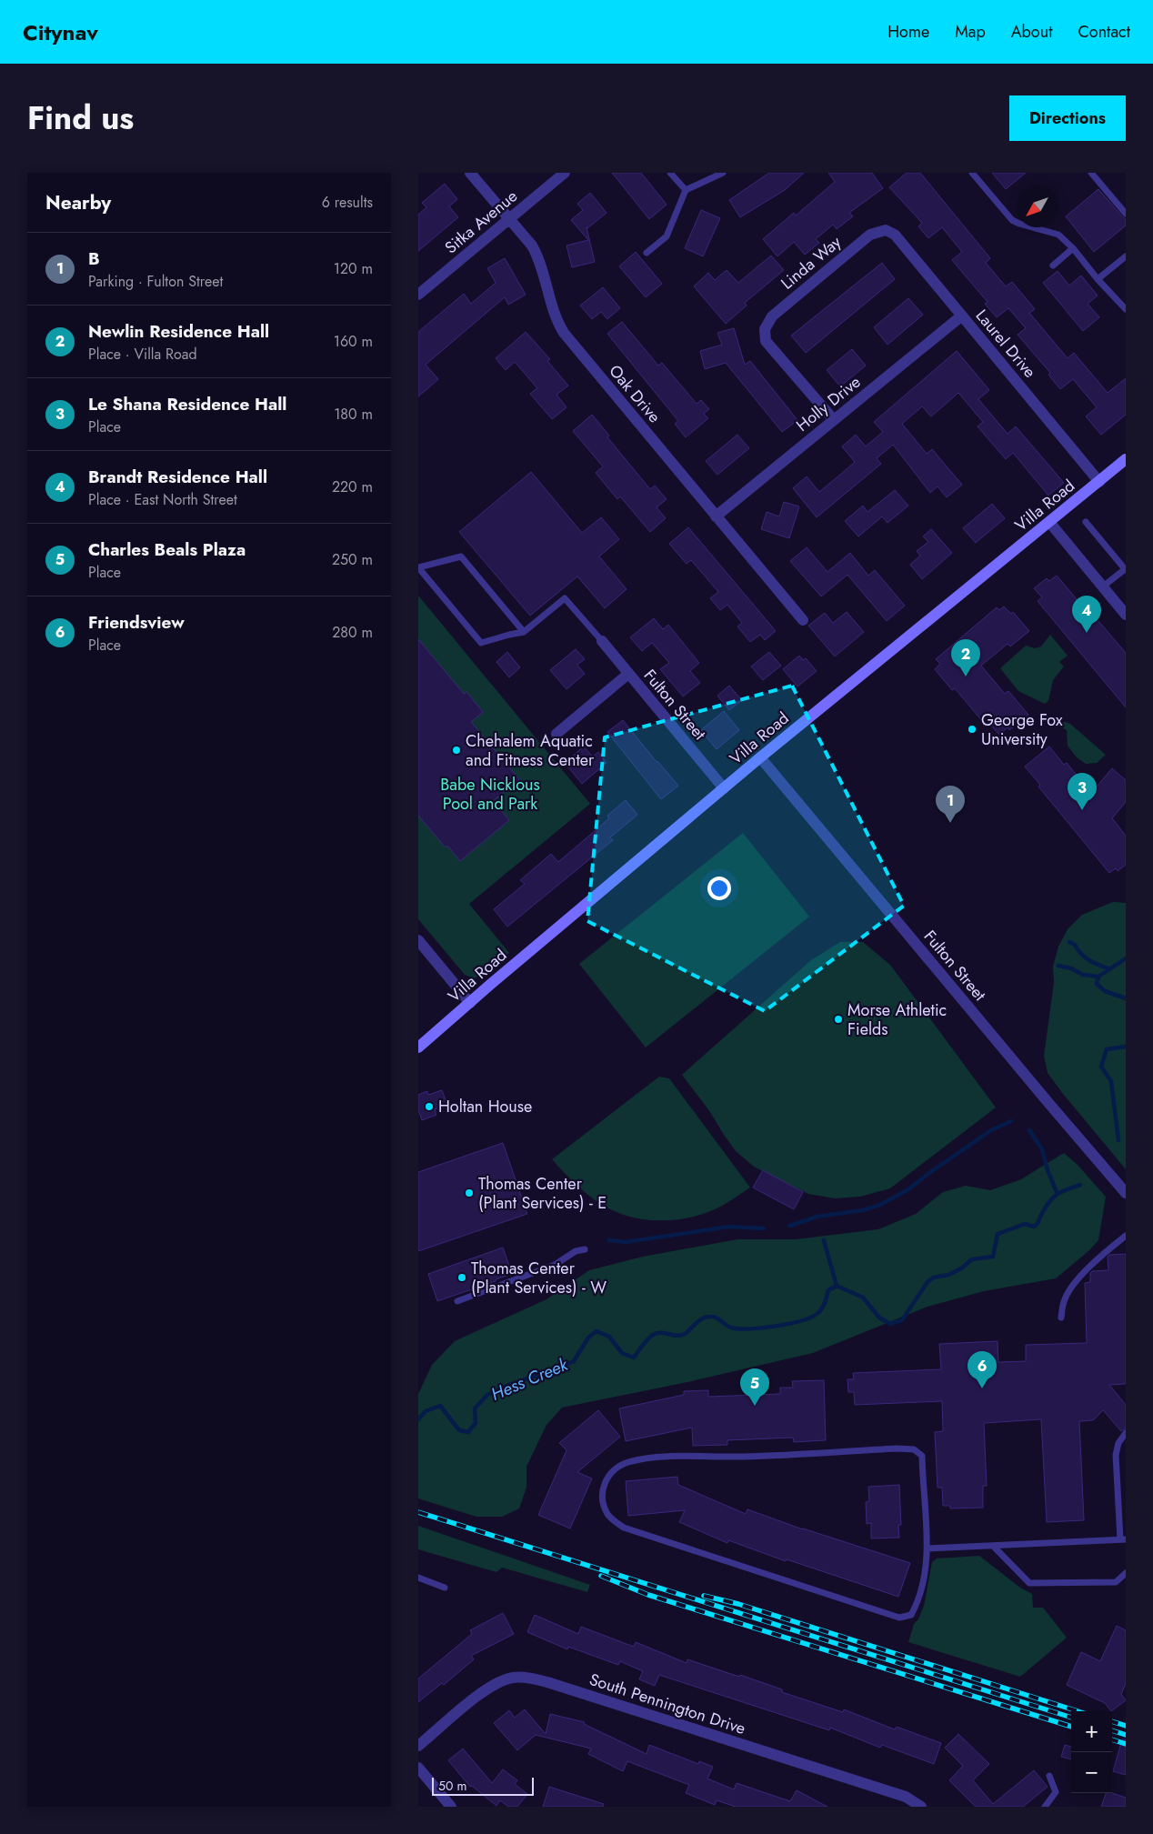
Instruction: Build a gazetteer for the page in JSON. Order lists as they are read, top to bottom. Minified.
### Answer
{"streets":{"main road":["Villa Road"],"street":["Sitka Avenue","Linda Way","Laurel Drive","Oak Drive","Holly Drive","Fulton Street","South Pennington Drive"]},"crossings":[["Sitka Avenue","Oak Drive"],["Linda Way","Laurel Drive"],["Linda Way","Holly Drive"],["Laurel Drive","Holly Drive"],["Laurel Drive","Villa Road"],["Oak Drive","Holly Drive"],["Villa Road","Fulton Street"]],"water":["Hess Creek"],"parks":["Babe Nicklous Pool and Park"],"places":["George Fox University","Chehalem Aquatic and Fitness Center","Morse Athletic Fields","Holtan House","Thomas Center (Plant Services) - E","Thomas Center (Plant Services) - W"],"scale_bar":"50 m","north":"bottom left","page":{"header":"Citynav","nav":["Home","Map","About","Contact"],"title":"Find us","buttons":"Directions","heading":["Nearby","6 results"],"list":[{"mark":"1","name":"B","note":"Parking · Fulton Street","value":"120 m"},{"mark":"2","name":"Newlin Residence Hall","note":"Place · Villa Road","value":"160 m"},{"mark":"3","name":"Le Shana Residence Hall","note":"Place","value":"180 m"},{"mark":"4","name":"Brandt Residence Hall","note":"Place · East North Street","value":"220 m"},{"mark":"5","name":"Charles Beals Plaza","note":"Place","value":"250 m"},{"mark":"6","name":"Friendsview","note":"Place","value":"280 m"}],"pins":["4","2","3","1","6","5"],"map_buttons":["+","−"],"scale":"50 m"}}
